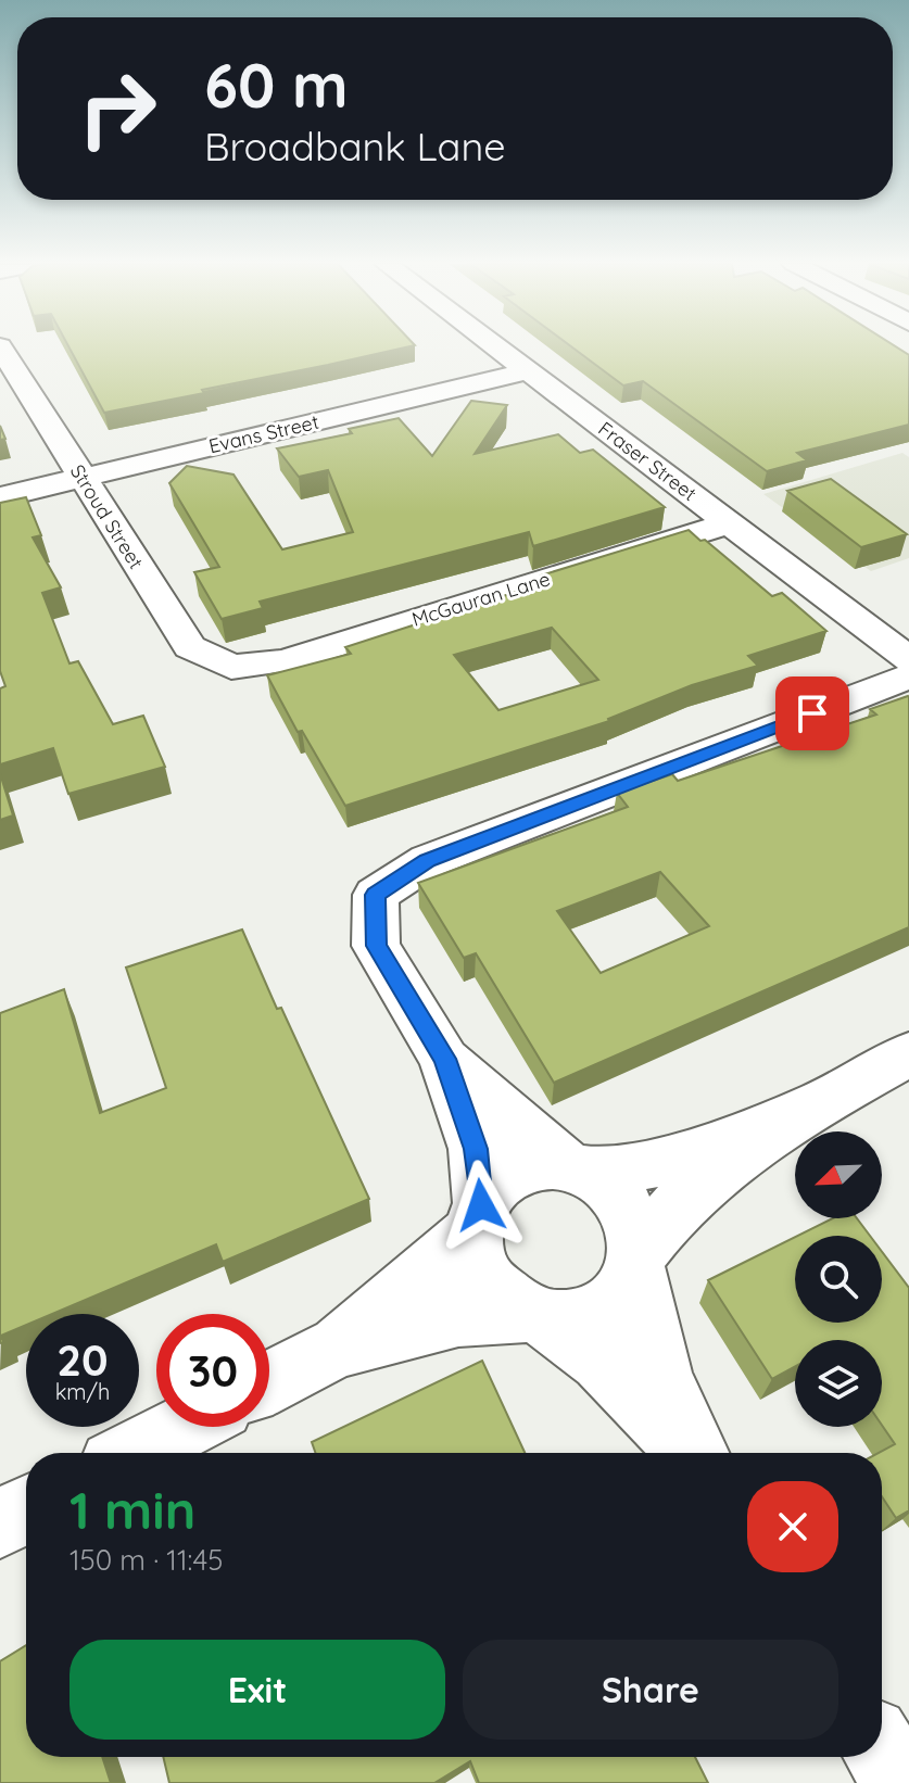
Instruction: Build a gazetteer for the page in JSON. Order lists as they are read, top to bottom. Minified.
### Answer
{"streets":{"street":["Evans Street","Fraser Street","Stroud Street","McGauran Lane"]},"crossings":[["Evans Street","Fraser Street"],["Evans Street","Stroud Street"],["Fraser Street","McGauran Lane"],["Stroud Street","McGauran Lane"]],"north":"bottom left","page":{"turn":["60 m","Broadbank Lane"],"speed":"20 km/h","limit":"30","heading":["1 min","150 m · 11:45"],"buttons":["Exit","Share"]}}
